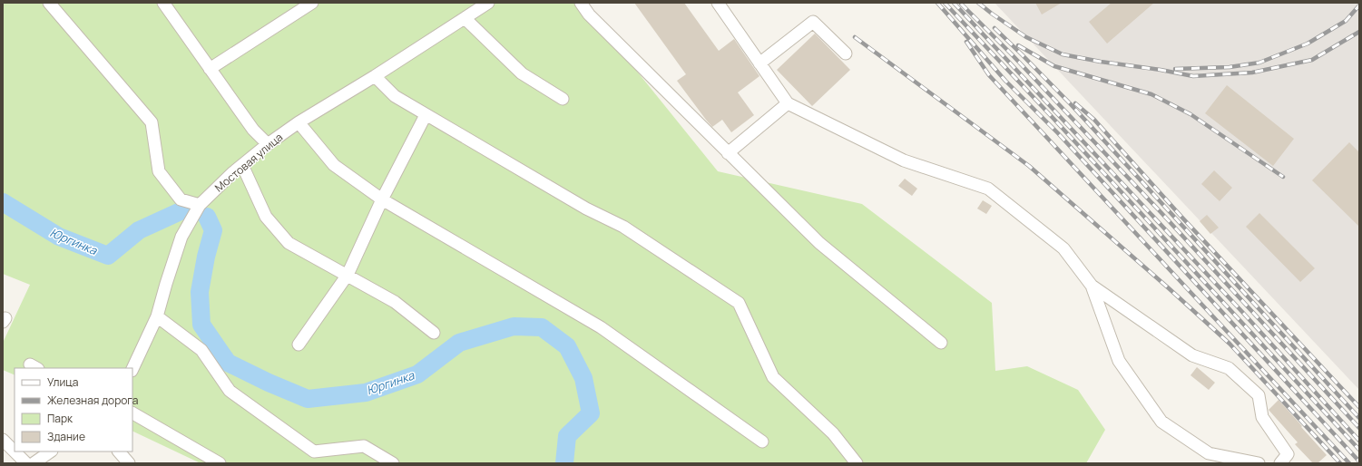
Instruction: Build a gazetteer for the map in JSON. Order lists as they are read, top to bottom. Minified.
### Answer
{"streets":{"street":["Мостовая улица"]},"water":["Юргинка"],"legend":["Улица","Железная дорога","Парк","Здание"]}
